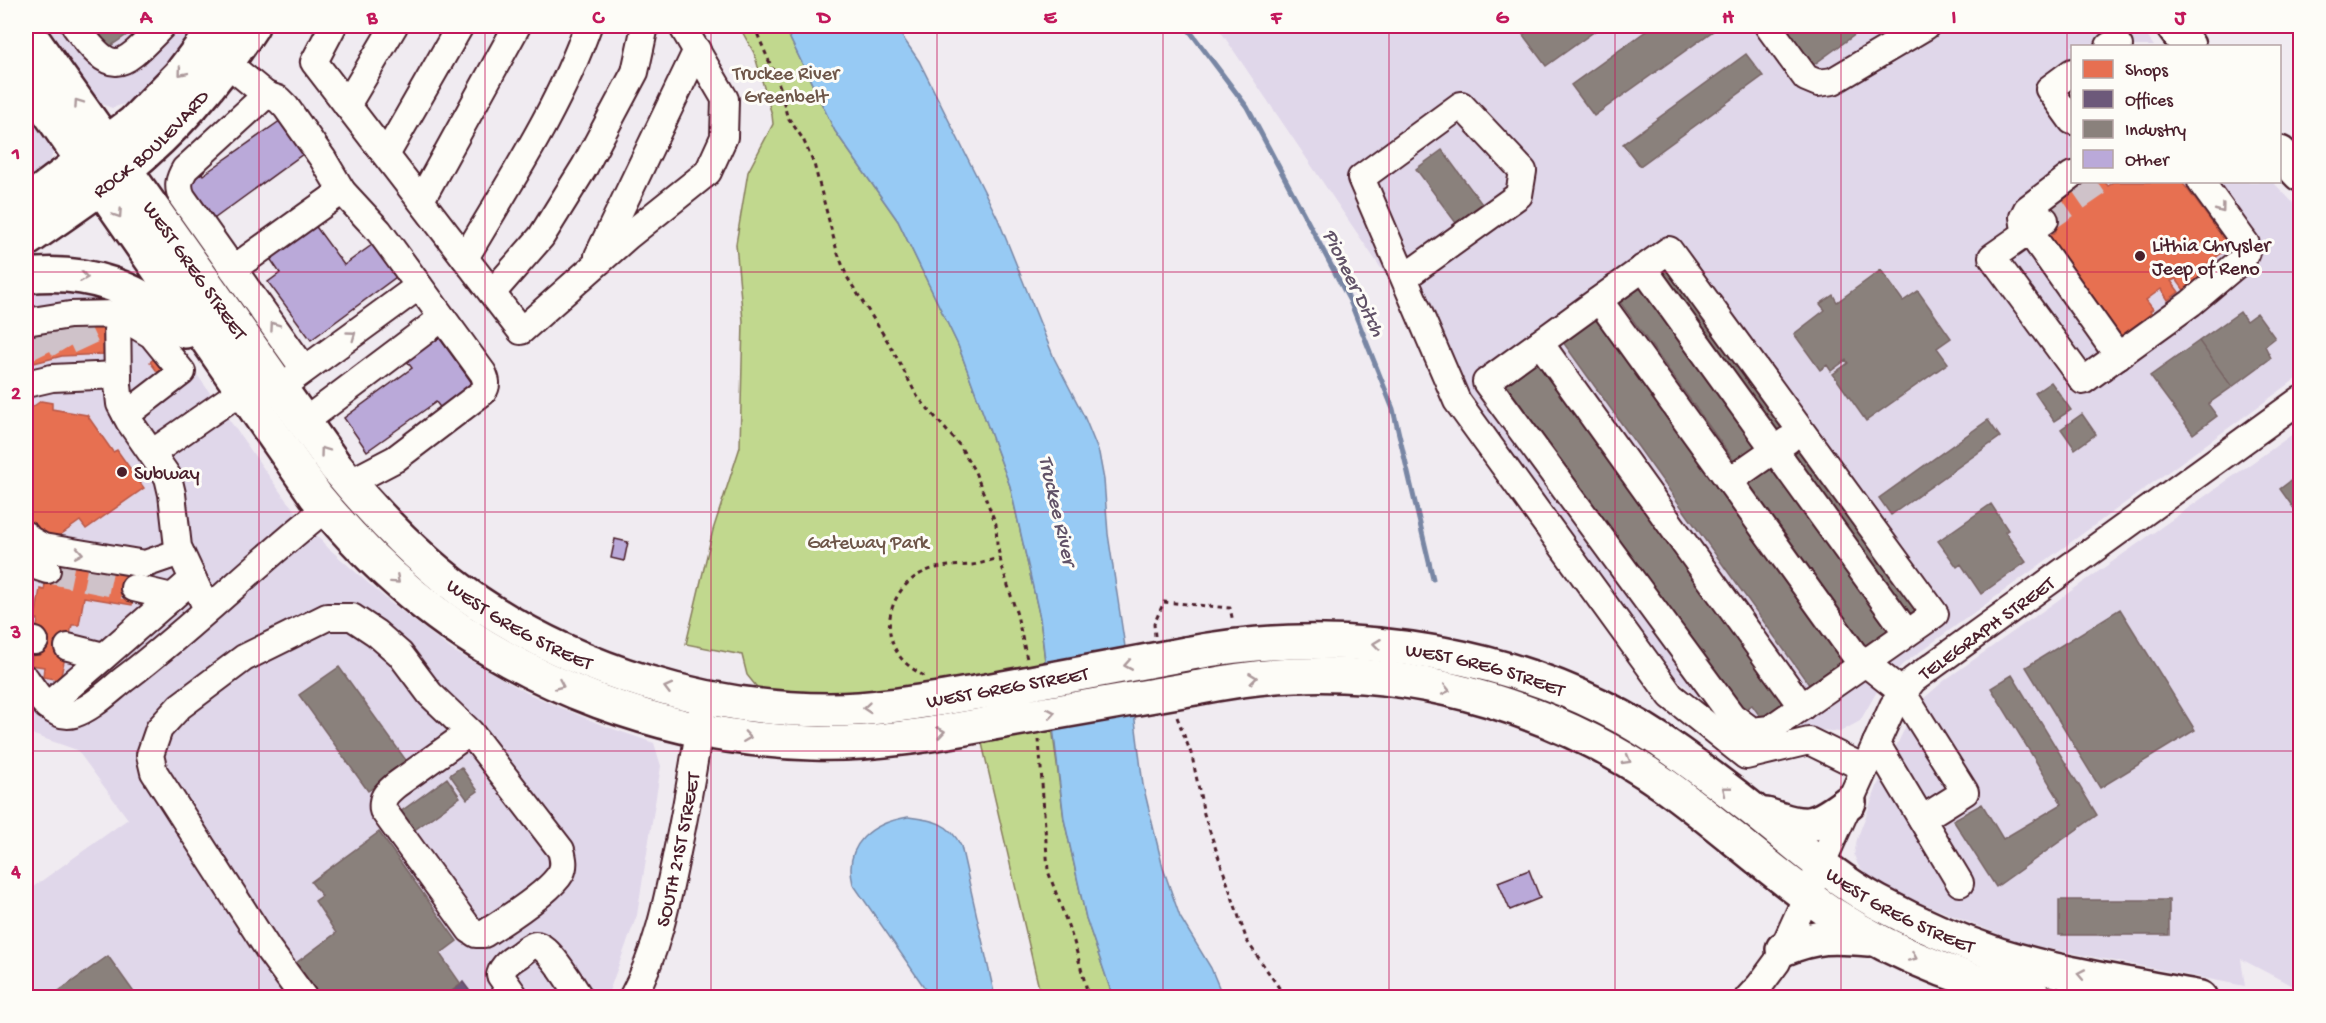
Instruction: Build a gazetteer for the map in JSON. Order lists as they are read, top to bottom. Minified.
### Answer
{"streets":{"main road":["ROCK BOULEVARD","WEST GREG STREET"],"street":["TELEGRAPH STREET","SOUTH 21ST STREET"]},"crossings":[["ROCK BOULEVARD","WEST GREG STREET"],["WEST GREG STREET","TELEGRAPH STREET"],["WEST GREG STREET","SOUTH 21ST STREET"]],"water":["Pioneer Ditch","Truckee River"],"parks":["Truckee River Greenbelt","Gateway Park"],"places":["Lithia Chrysler Jeep of Reno","Subway"],"legend":["Shops","Offices","Industry","Other"],"grid":{"columns":["A","B","C","D","E","F","G","H","I","J"],"rows":["1","2","3","4"]}}
